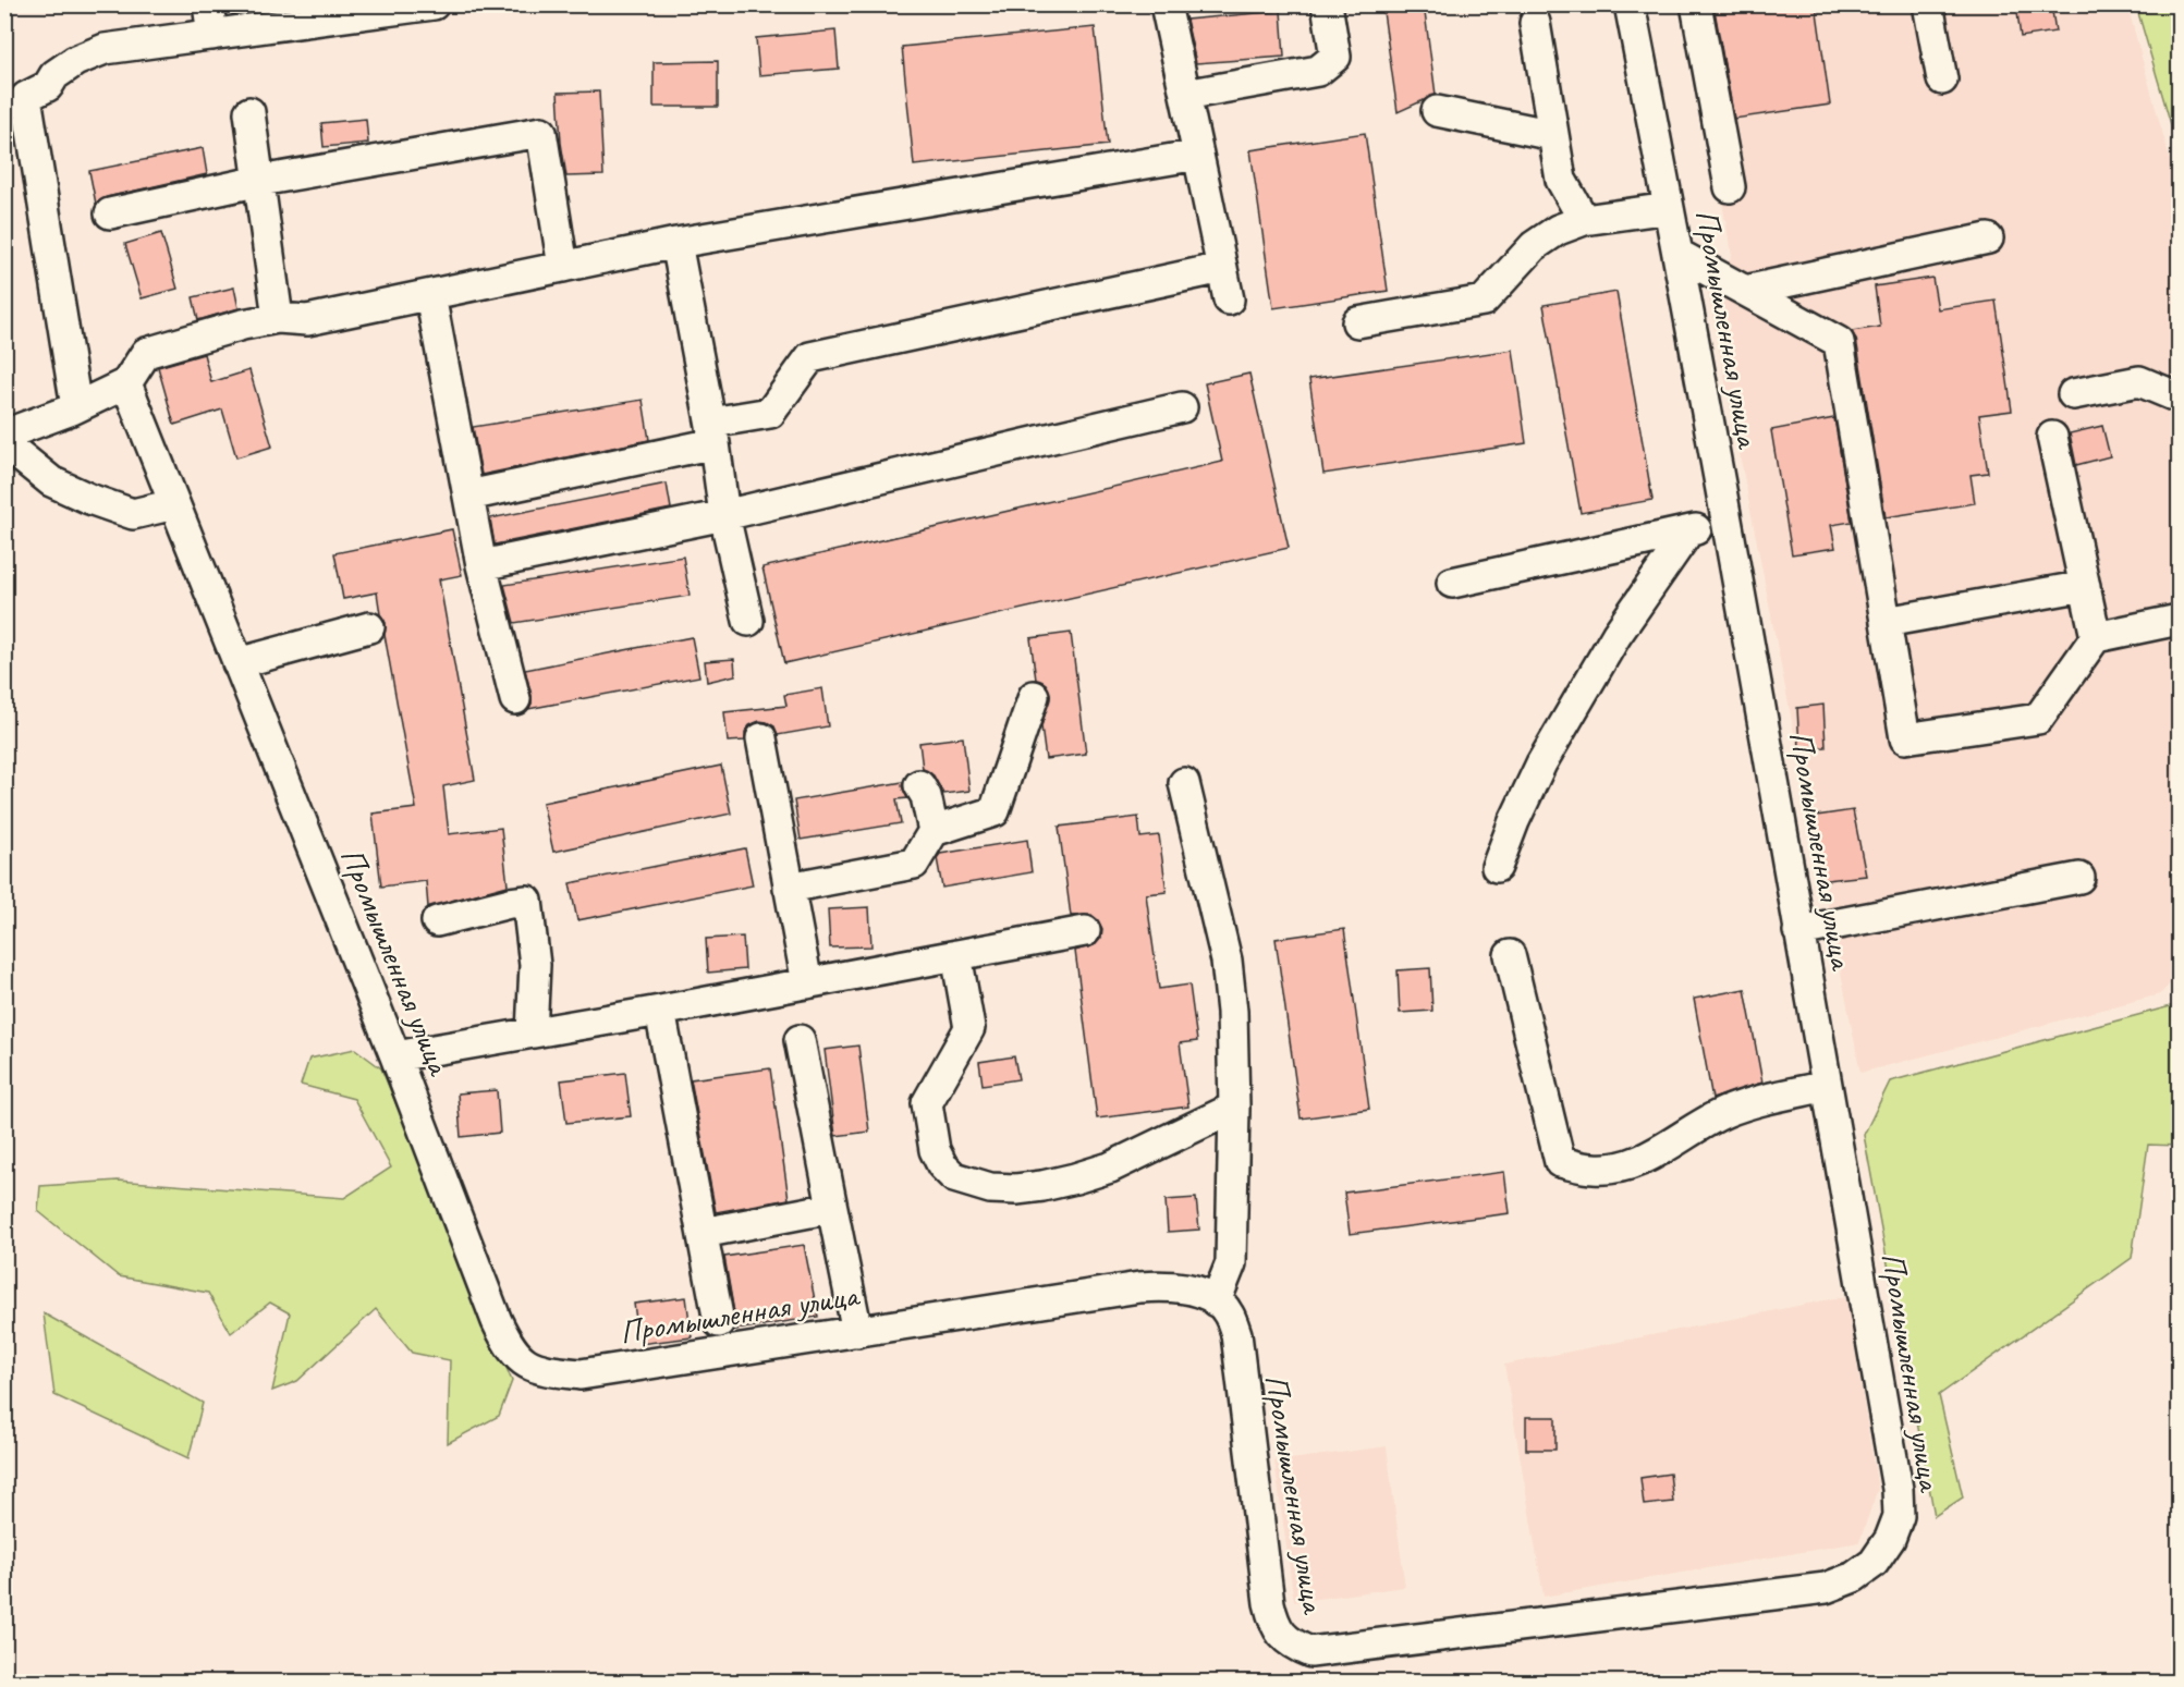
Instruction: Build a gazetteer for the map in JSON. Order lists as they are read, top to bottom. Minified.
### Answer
{"streets":{"street":["Промышленная улица"]}}
